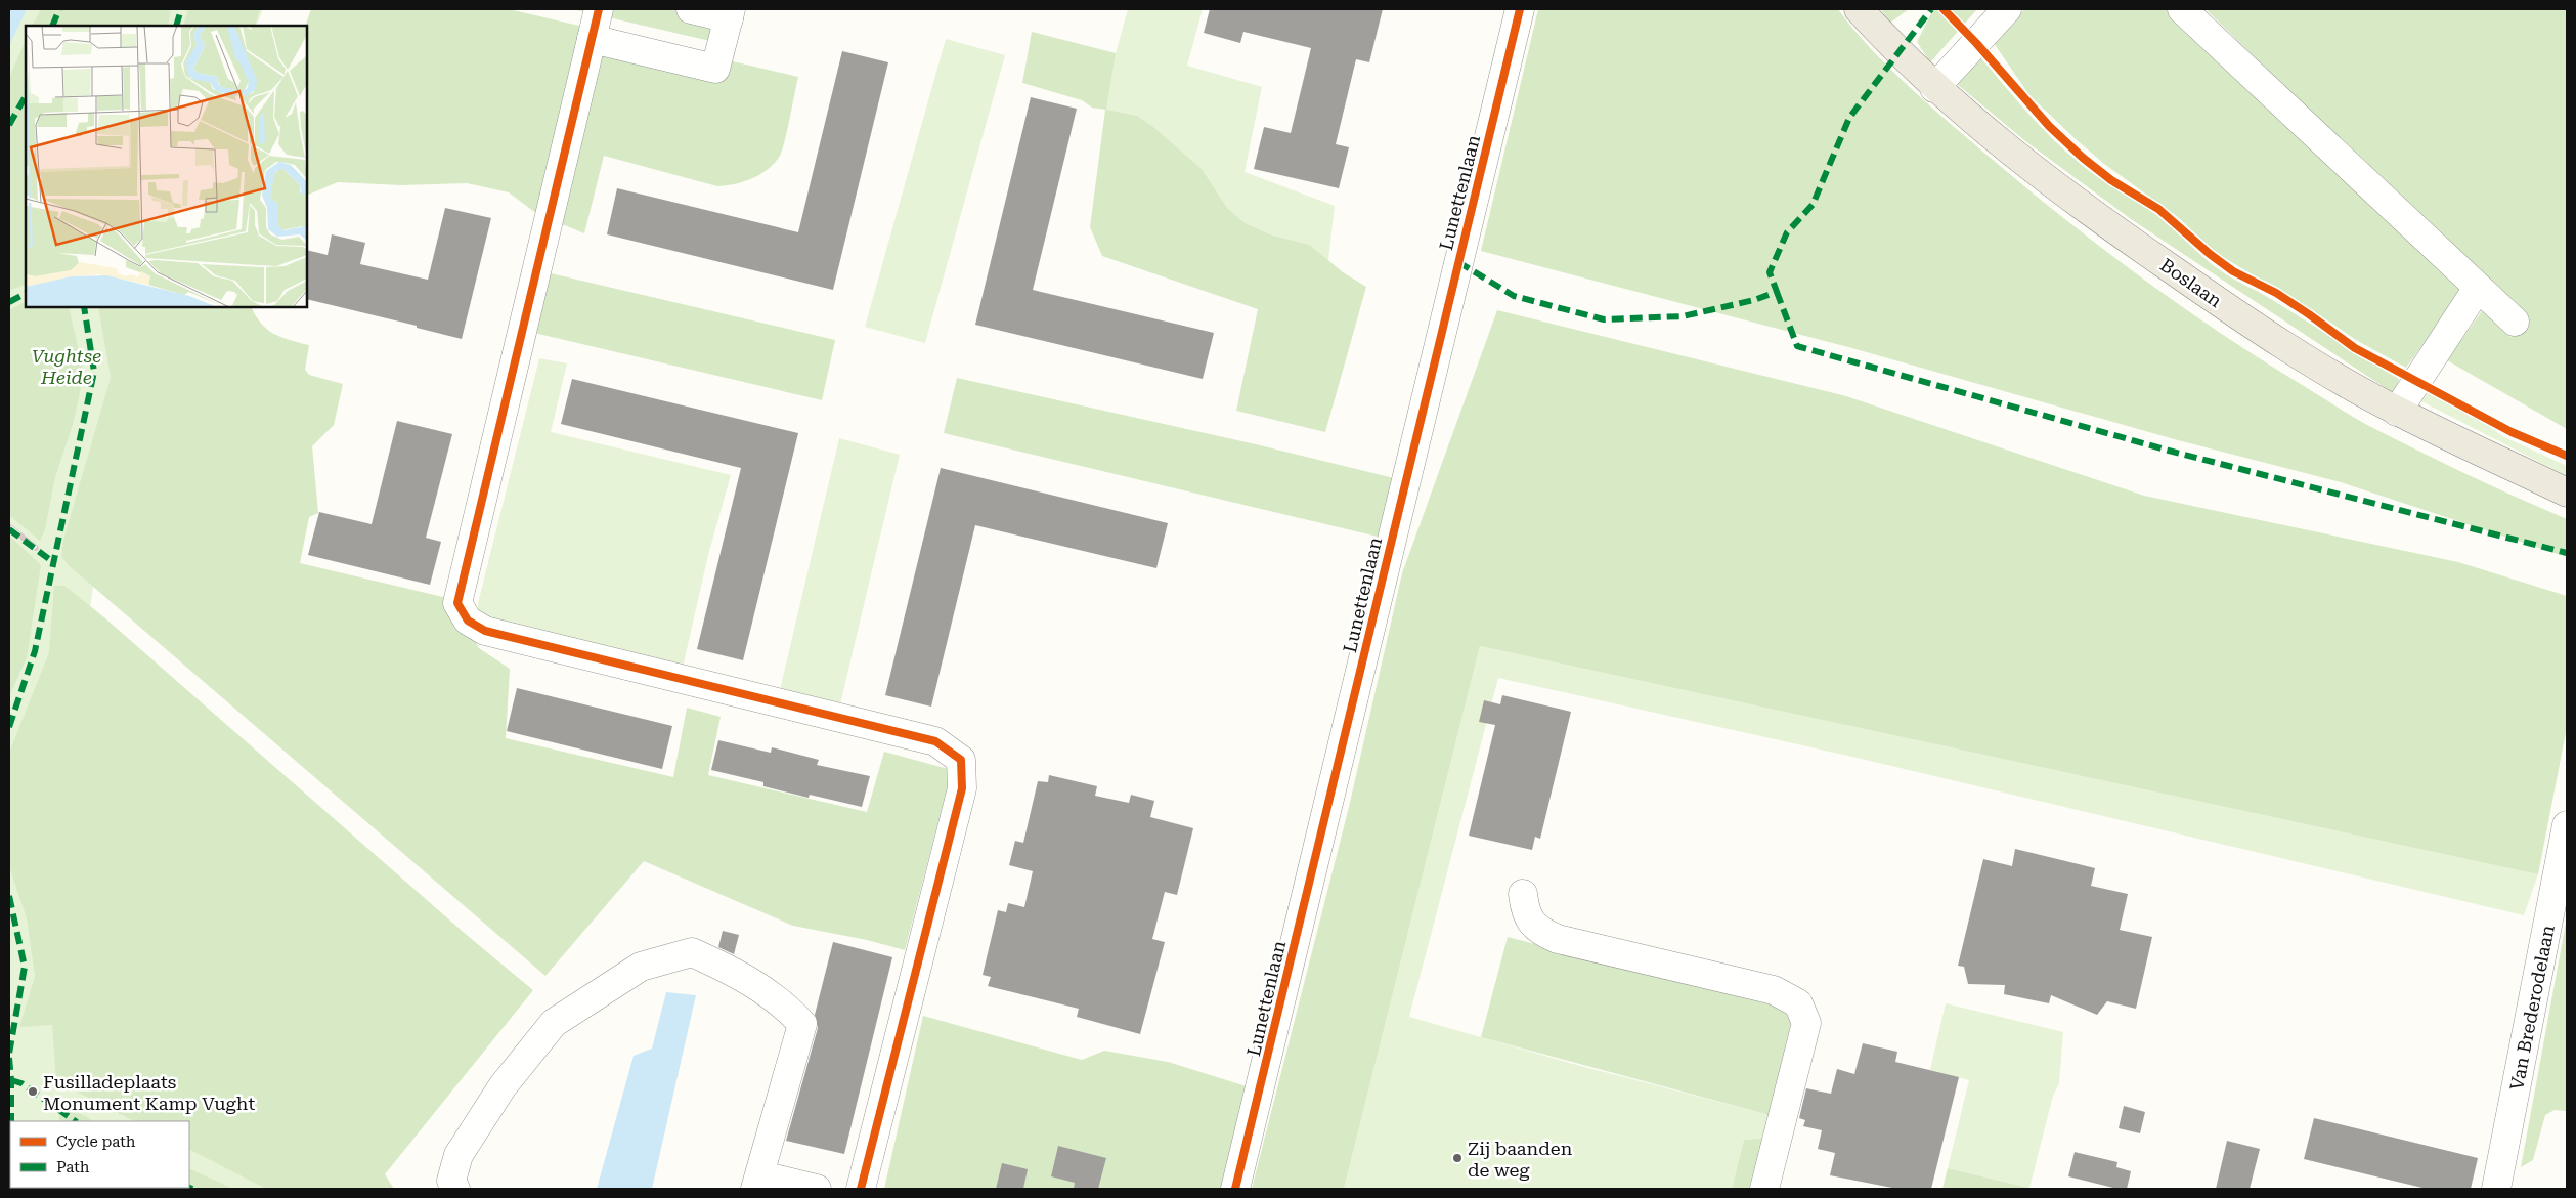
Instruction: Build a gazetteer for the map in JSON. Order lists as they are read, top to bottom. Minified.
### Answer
{"streets":{"main road":["Boslaan"],"street":["Lunettenlaan","Van Brederodelaan"]},"parks":["Vughtse Heide"],"places":["Fusilladeplaats Monument Kamp Vught","Zij baanden de weg"],"legend":["Cycle path","Path"]}
